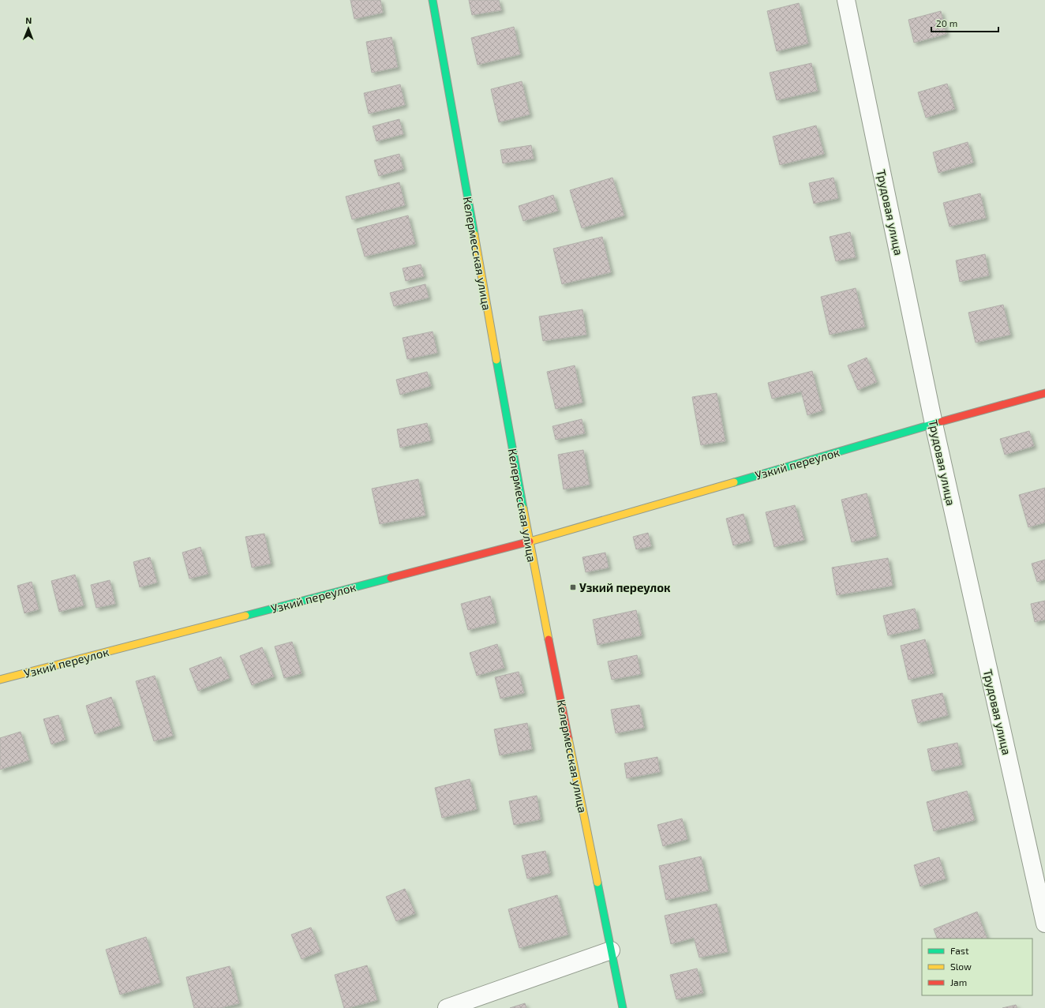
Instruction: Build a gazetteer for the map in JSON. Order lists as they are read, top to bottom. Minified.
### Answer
{"streets":{"street":["Трудовая улица","Келермесская улица","Узкий переулок"]},"crossings":[["Трудовая улица","Узкий переулок"],["Келермесская улица","Узкий переулок"]],"places":{"transit":["Узкий переулок"]},"legend":["Fast","Slow","Jam"],"scale_bar":"20 m","north":"top"}
